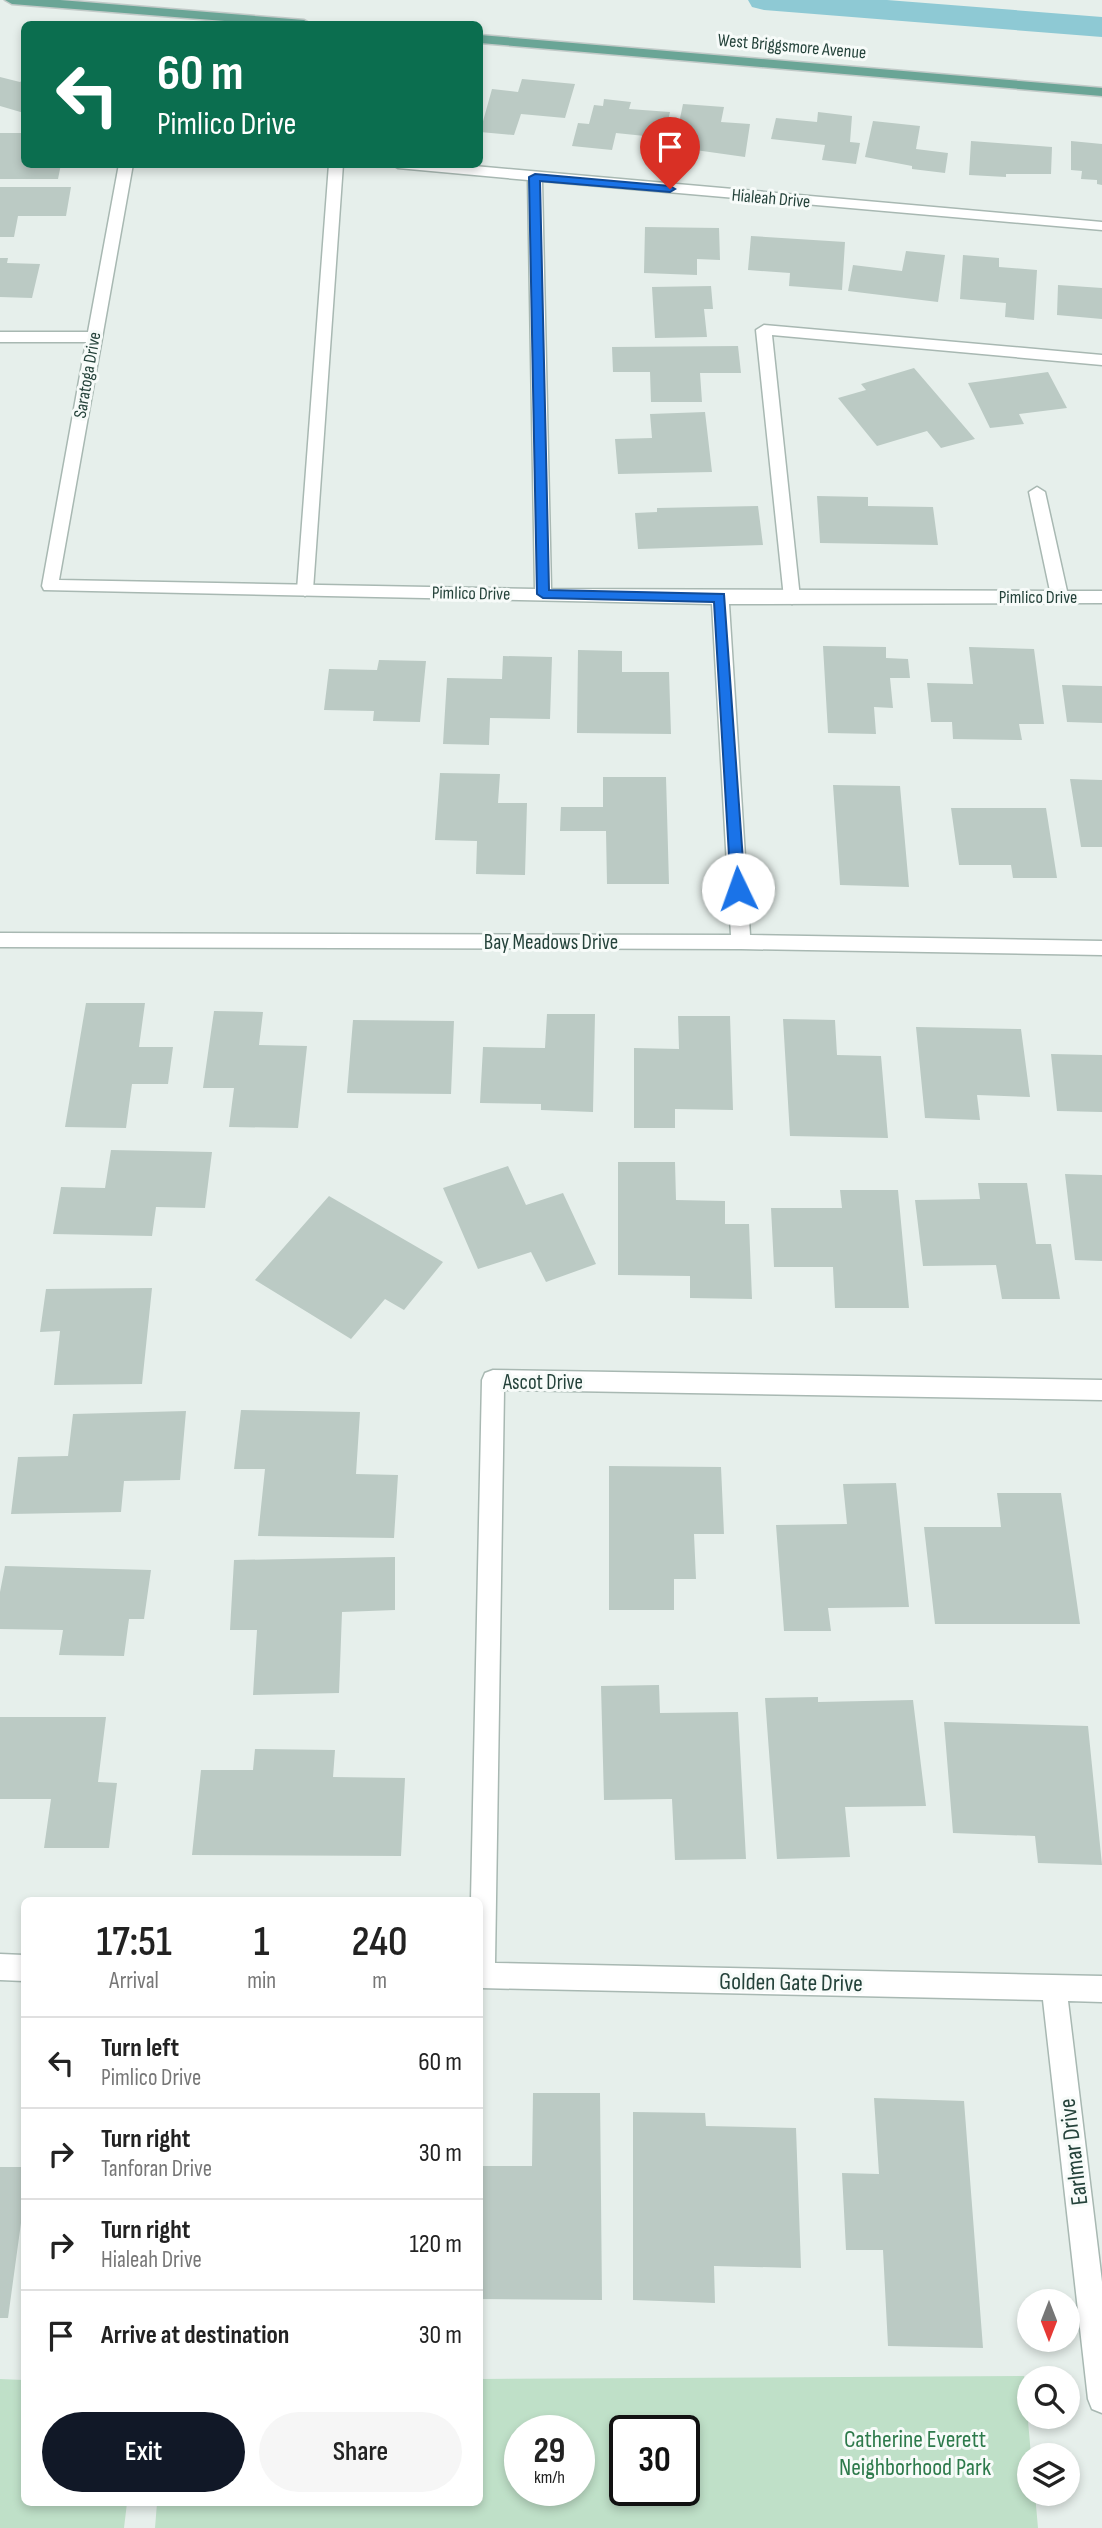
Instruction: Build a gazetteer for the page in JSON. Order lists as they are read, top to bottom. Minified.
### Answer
{"streets":{"main road":["West Briggsmore Avenue"],"street":["Hialeah Drive","Saratoga Drive","Pimlico Drive","Bay Meadows Drive","Ascot Drive","Golden Gate Drive","Earlmar Drive"]},"crossings":[["Saratoga Drive","Pimlico Drive"],["Golden Gate Drive","Earlmar Drive"]],"parks":["Catherine Everett Neighborhood Park"],"north":"bottom","page":{"turn":["60 m","Pimlico Drive"],"eta":["17:51","Arrival","1","min","240","m"],"list":[{"name":"Turn left","note":"Pimlico Drive","value":"60 m"},{"name":"Turn right","note":"Tanforan Drive","value":"30 m"},{"name":"Turn right","note":"Hialeah Drive","value":"120 m"},{"name":"Arrive at destination","value":"30 m"}],"buttons":["Exit","Share"],"speed":"29 km/h","limit":"30"}}
